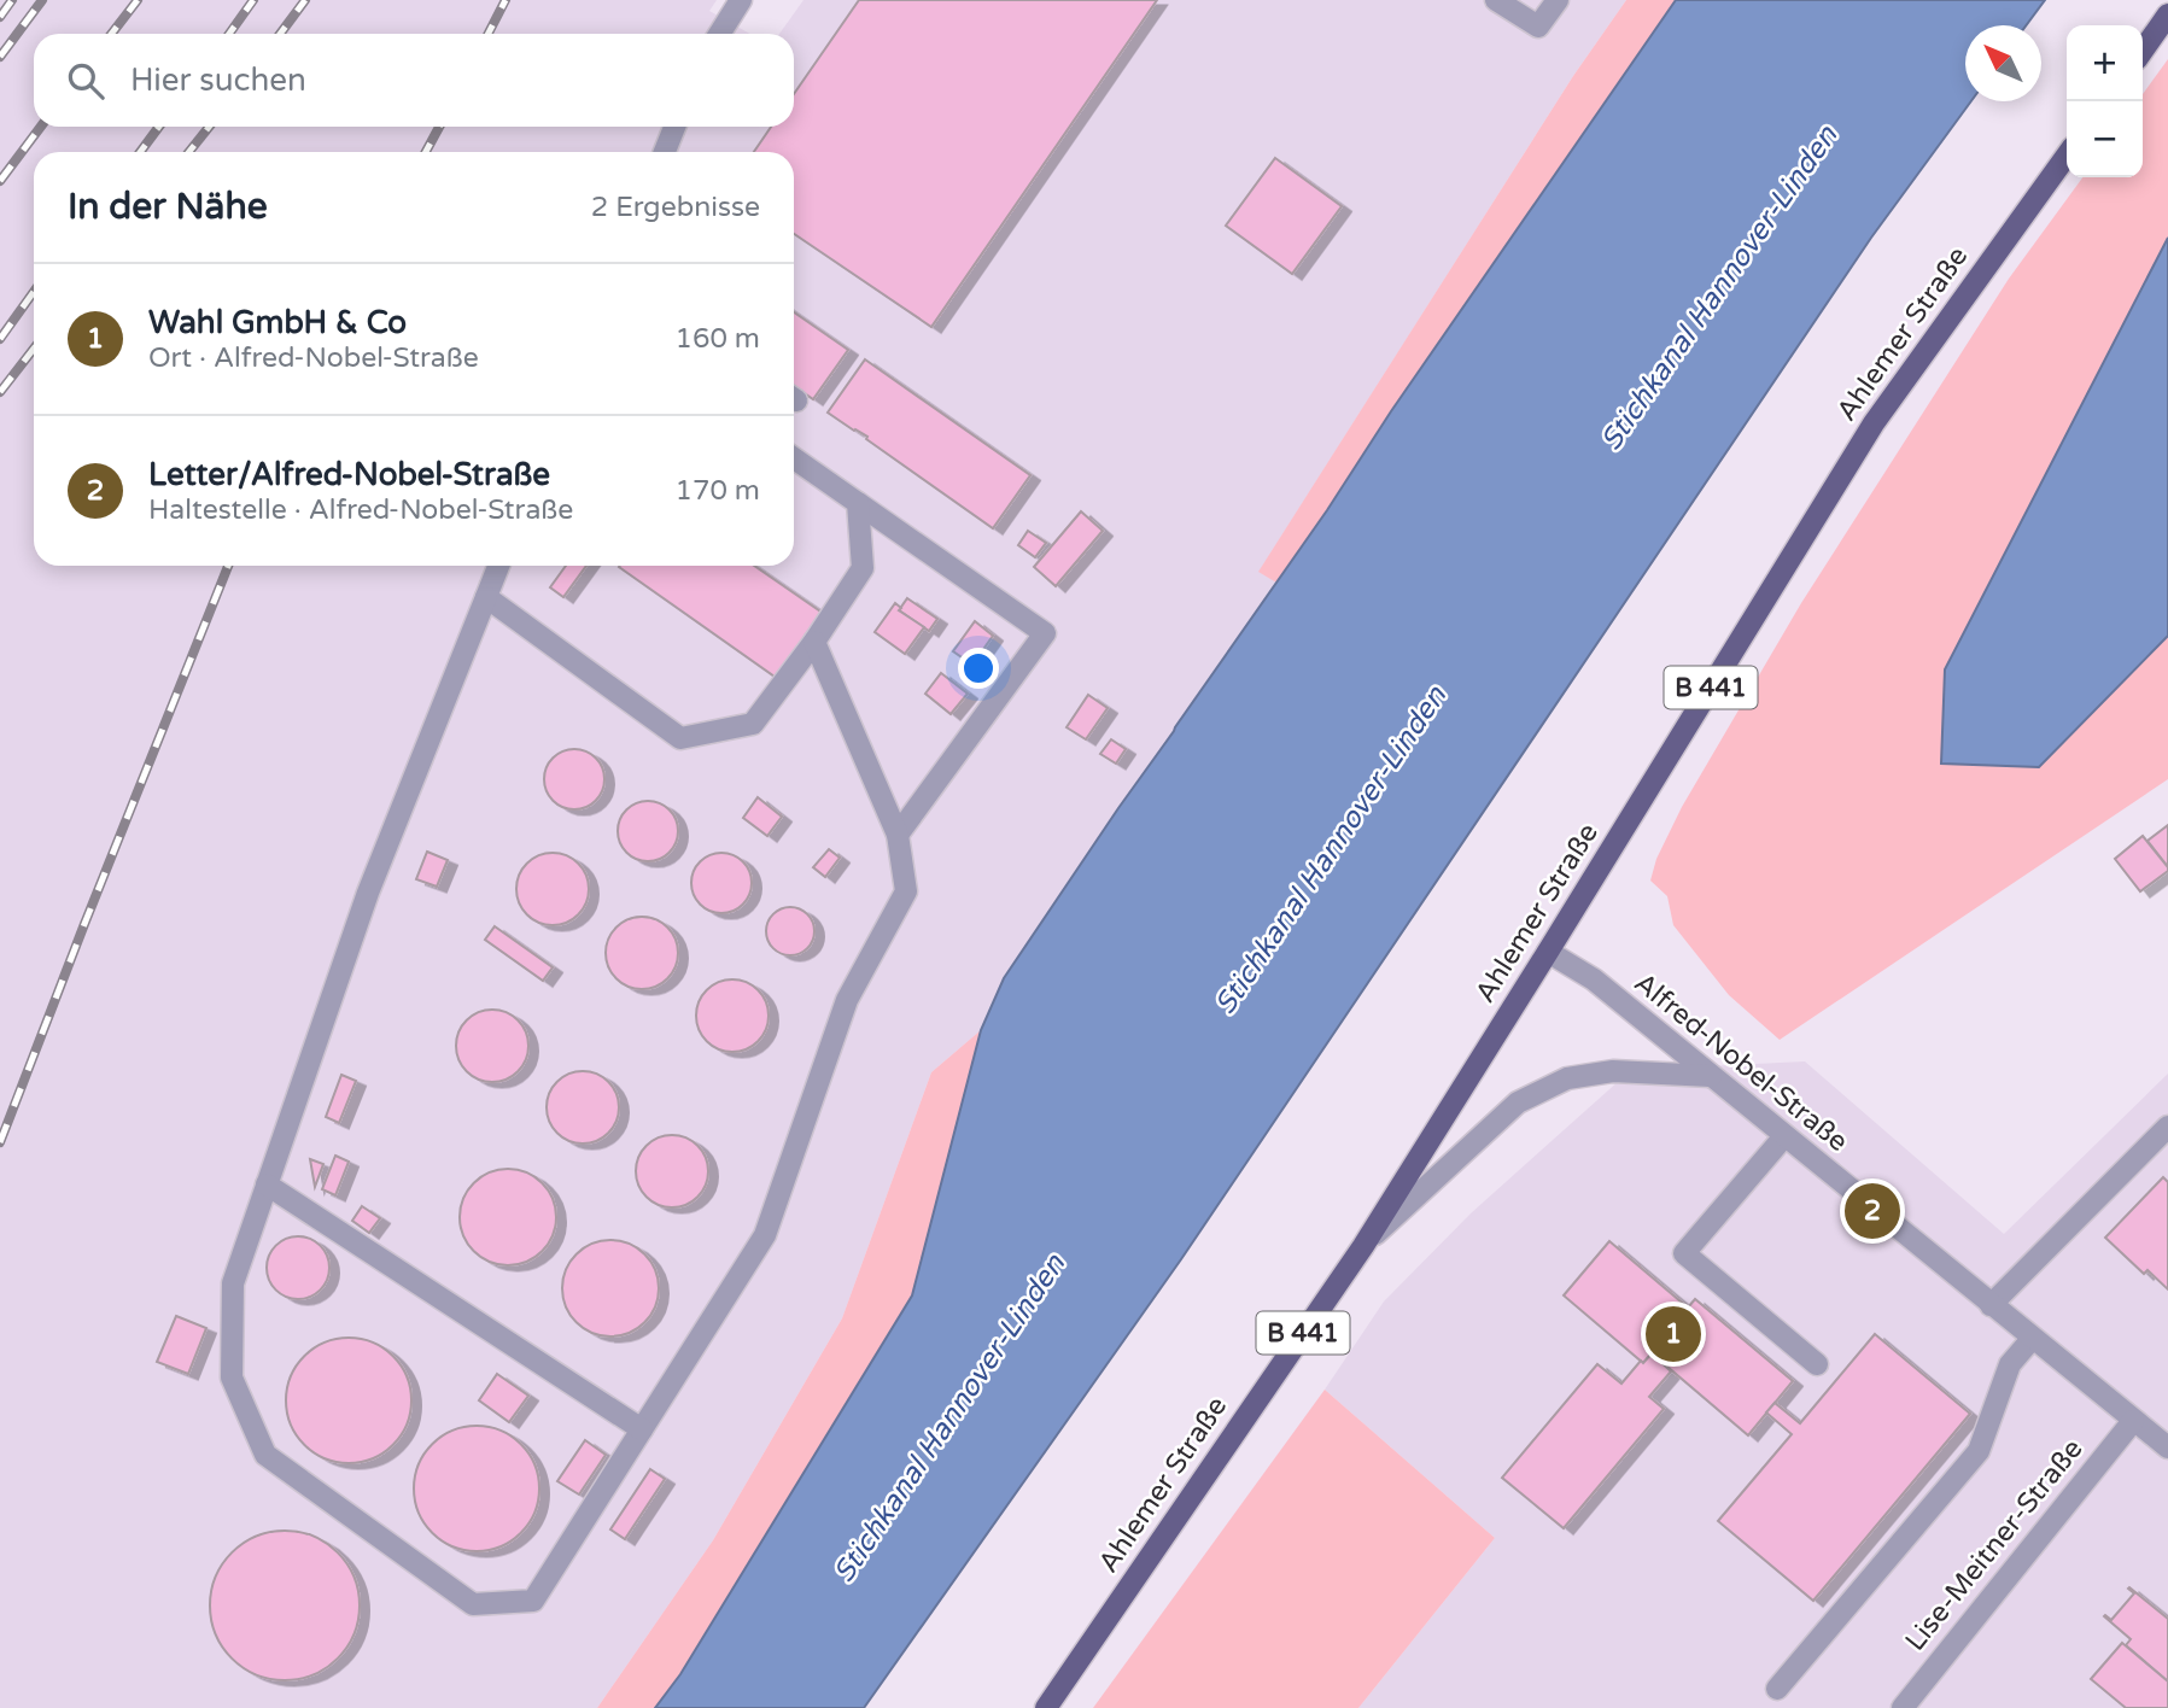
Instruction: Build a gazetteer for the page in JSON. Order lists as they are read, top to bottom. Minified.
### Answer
{"streets":{"main road":["Ahlemer Straße","B 441"],"street":["Alfred-Nobel-Straße","Lise-Meitner-Straße"]},"crossings":[["Ahlemer Straße","Alfred-Nobel-Straße"],["Alfred-Nobel-Straße","Lise-Meitner-Straße"]],"water":["Stichkanal Hannover-Linden"],"north":"top left","page":{"map_buttons":["+","−"],"search":"Hier suchen","heading":["In der Nähe","2 Ergebnisse"],"list":[{"mark":"1","name":"Wahl GmbH & Co","note":"Ort · Alfred-Nobel-Straße","value":"160 m"},{"mark":"2","name":"Letter/Alfred-Nobel-Straße","note":"Haltestelle · Alfred-Nobel-Straße","value":"170 m"}],"pins":["2","1"]}}
